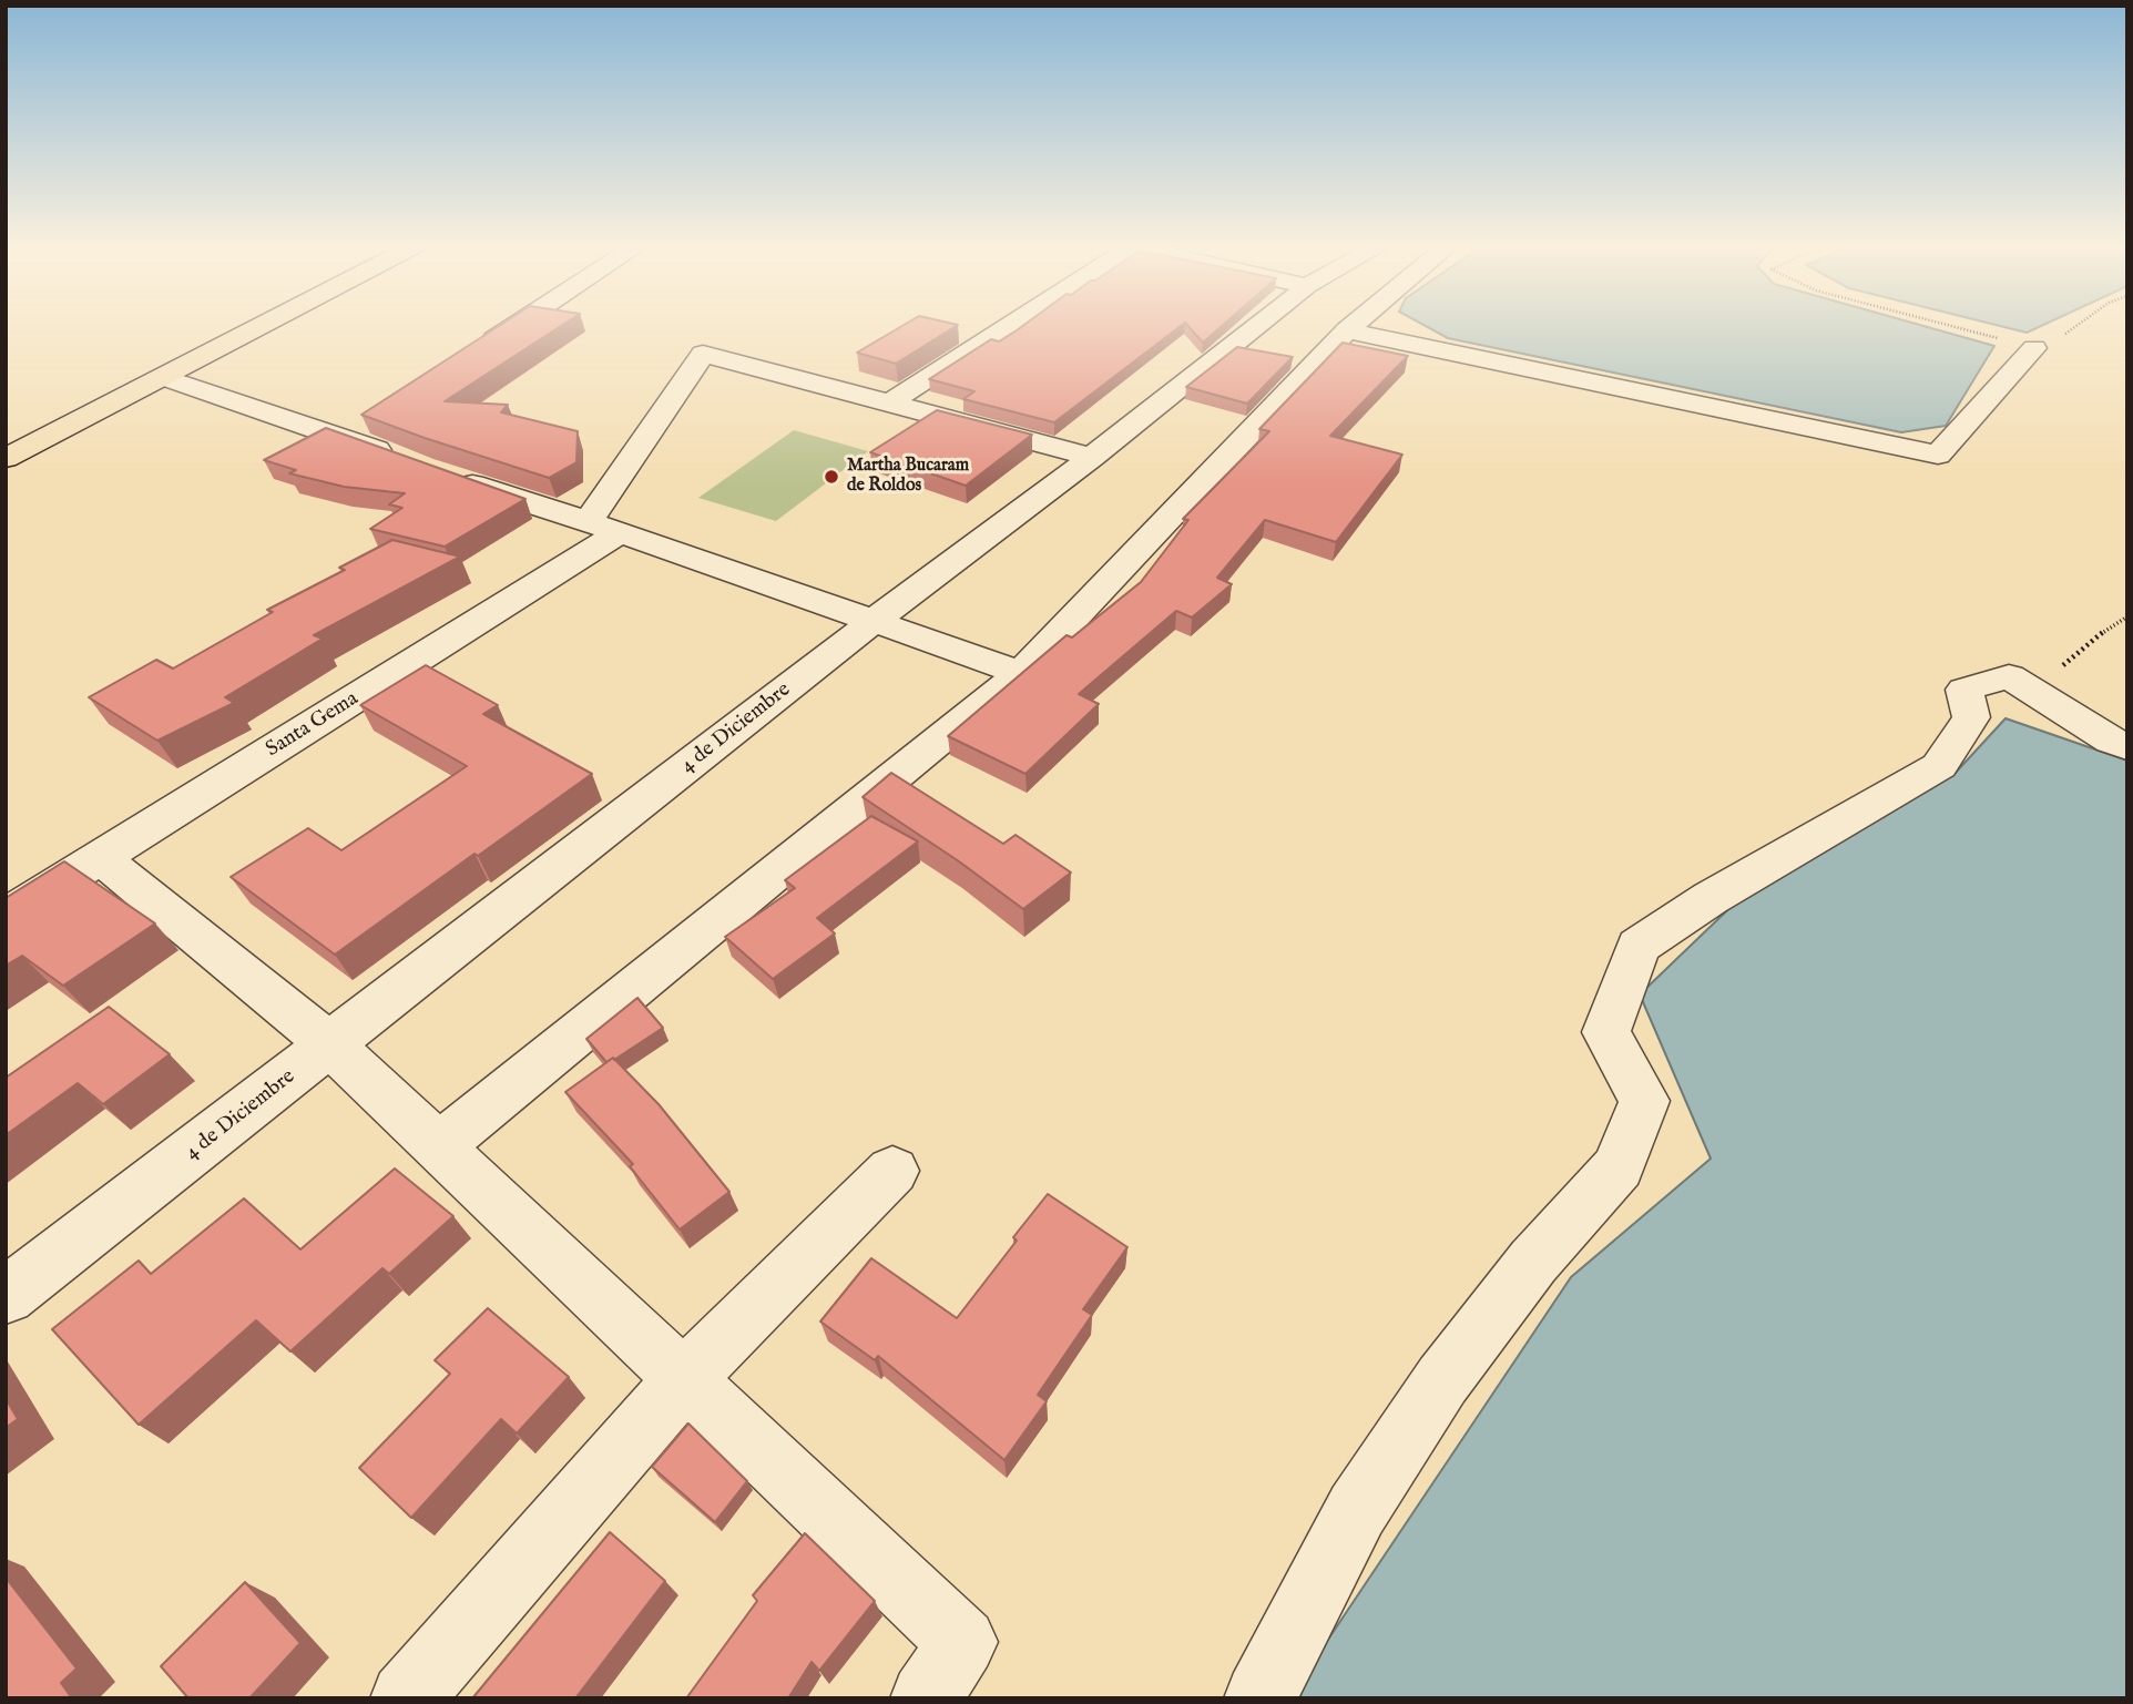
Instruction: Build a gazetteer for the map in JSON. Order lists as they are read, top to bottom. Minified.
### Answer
{"streets":{"street":["Santa Gema","4 de Diciembre"]},"places":["Martha Bucaram de Roldos"]}
